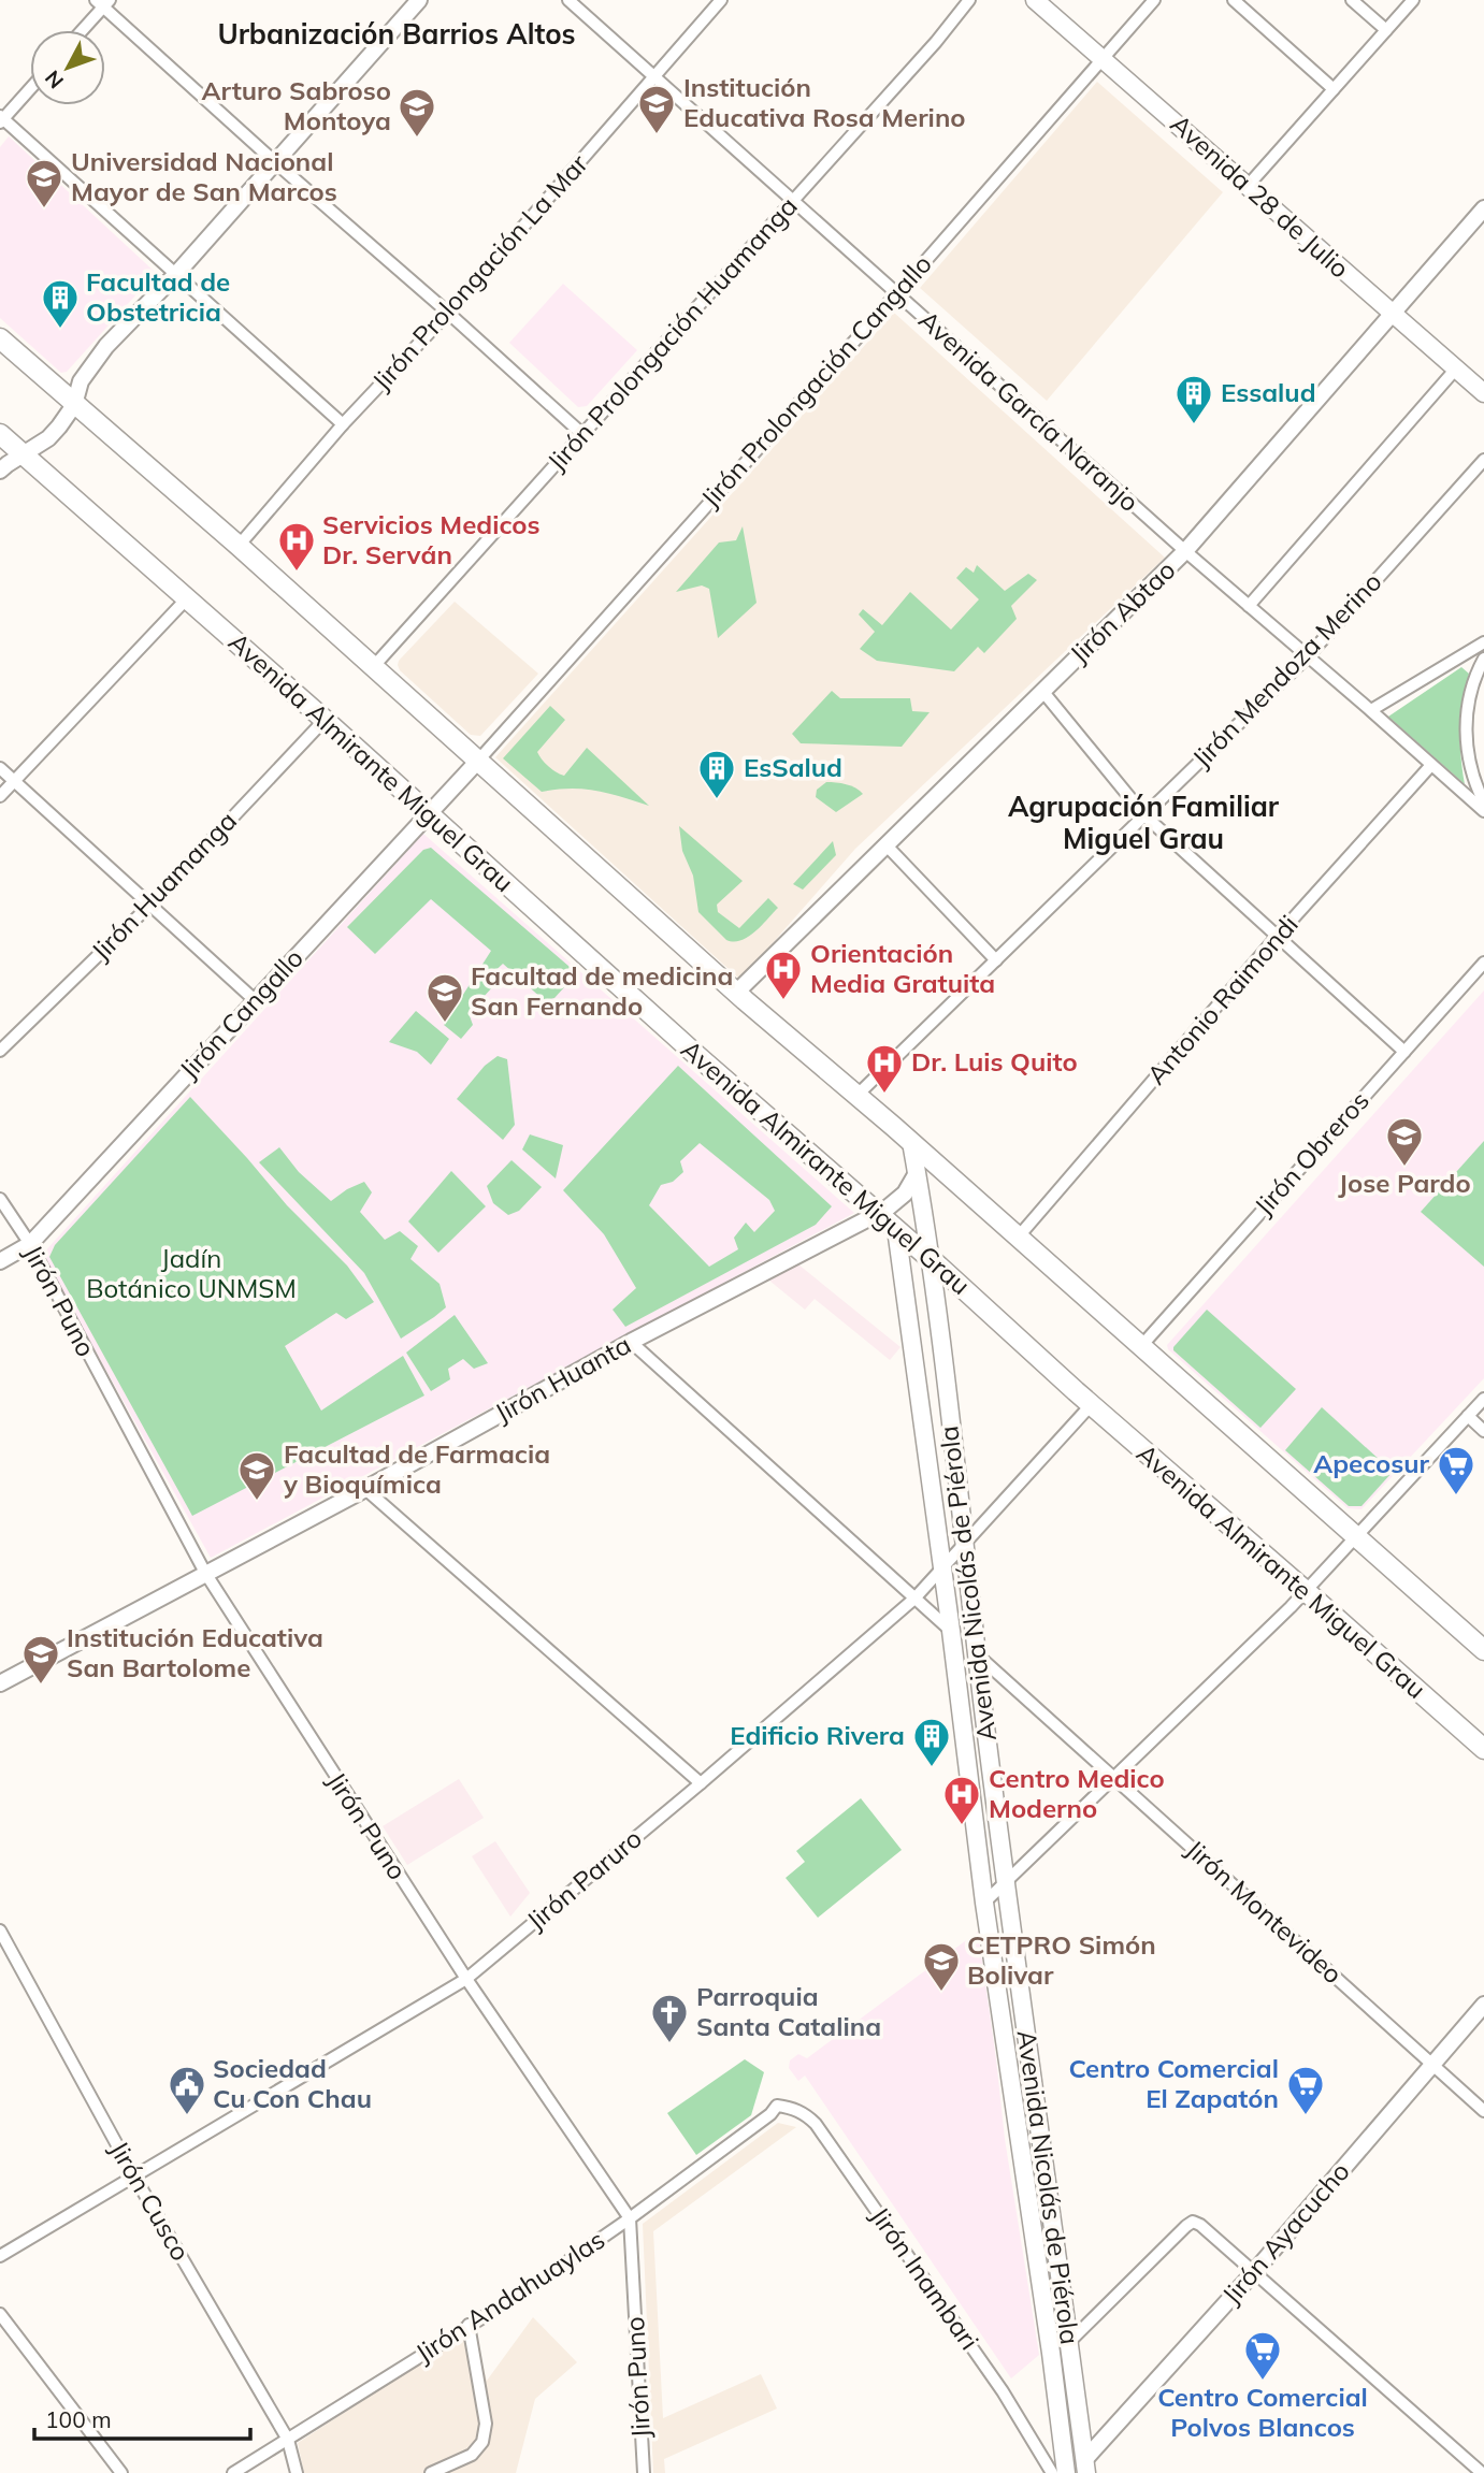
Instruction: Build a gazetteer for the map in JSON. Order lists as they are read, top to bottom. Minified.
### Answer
{"streets":{"main road":["Avenida 28 de Julio","Avenida Almirante Miguel Grau","Avenida Nicolás de Piérola"],"street":["Jirón Prolongación La Mar","Jirón Prolongación Huamanga","Jirón Prolongación Cangallo","Avenida García Naranjo","Jirón Abtao","Jirón Mendoza Merino","Jirón Huamanga","Antonio Raimondi","Jirón Cangallo","Jirón Obreros","Jirón Puno","Jirón Huanta","Jirón Paruro","Jirón Montevideo","Jirón Cusco","Jirón Ayacucho","Jirón Inambari","Jirón Andahuaylas"]},"crossings":[["Avenida 28 de Julio","Jirón Prolongación Cangallo"],["Avenida 28 de Julio","Jirón Abtao"],["Jirón Prolongación La Mar","Avenida García Naranjo"],["Jirón Prolongación Huamanga","Avenida García Naranjo"],["Jirón Prolongación Cangallo","Avenida García Naranjo"],["Jirón Prolongación Cangallo","Jirón Cangallo"],["Avenida García Naranjo","Jirón Abtao"],["Avenida García Naranjo","Jirón Mendoza Merino"],["Avenida García Naranjo","Antonio Raimondi"],["Avenida Almirante Miguel Grau","Jirón Huamanga"],["Avenida Almirante Miguel Grau","Jirón Cangallo"],["Avenida Almirante Miguel Grau","Jirón Huanta"],["Avenida Almirante Miguel Grau","Avenida Nicolás de Piérola"],["Avenida Almirante Miguel Grau","Jirón Paruro"],["Jirón Cangallo","Jirón Puno"],["Jirón Puno","Jirón Huanta"],["Jirón Puno","Jirón Paruro"],["Jirón Puno","Jirón Andahuaylas"],["Jirón Huanta","Avenida Nicolás de Piérola"],["Avenida Nicolás de Piérola","Jirón Paruro"],["Avenida Nicolás de Piérola","Jirón Montevideo"],["Avenida Nicolás de Piérola","Jirón Ayacucho"],["Jirón Paruro","Jirón Cusco"],["Jirón Montevideo","Jirón Ayacucho"],["Jirón Cusco","Jirón Andahuaylas"],["Jirón Inambari","Jirón Andahuaylas"]],"districts":["Urbanización Barrios Altos","Agrupación Familiar Miguel Grau"],"parks":["Jadín Botánico UNMSM"],"places":{"school or university":["Institución Educativa Rosa Merino","Arturo Sabroso Montoya","Universidad Nacional Mayor de San Marcos","Facultad de medicina San Fernando","Jose Pardo","Facultad de Farmacia y Bioquímica","Institución Educativa San Bartolome","CETPRO Simón Bolivar"],"building":["Facultad de Obstetricia","Essalud","EsSalud","Edificio Rivera"],"hospital":["Servicios Medicos Dr. Serván","Orientación Media Gratuita","Dr. Luis Quito","Centro Medico Moderno"],"supermarket":["Apecosur","Centro Comercial El Zapatón","Centro Comercial Polvos Blancos"],"church":["Parroquia Santa Catalina"],"public building":["Sociedad Cu Con Chau"]},"scale_bar":"100 m","north":"bottom left"}
